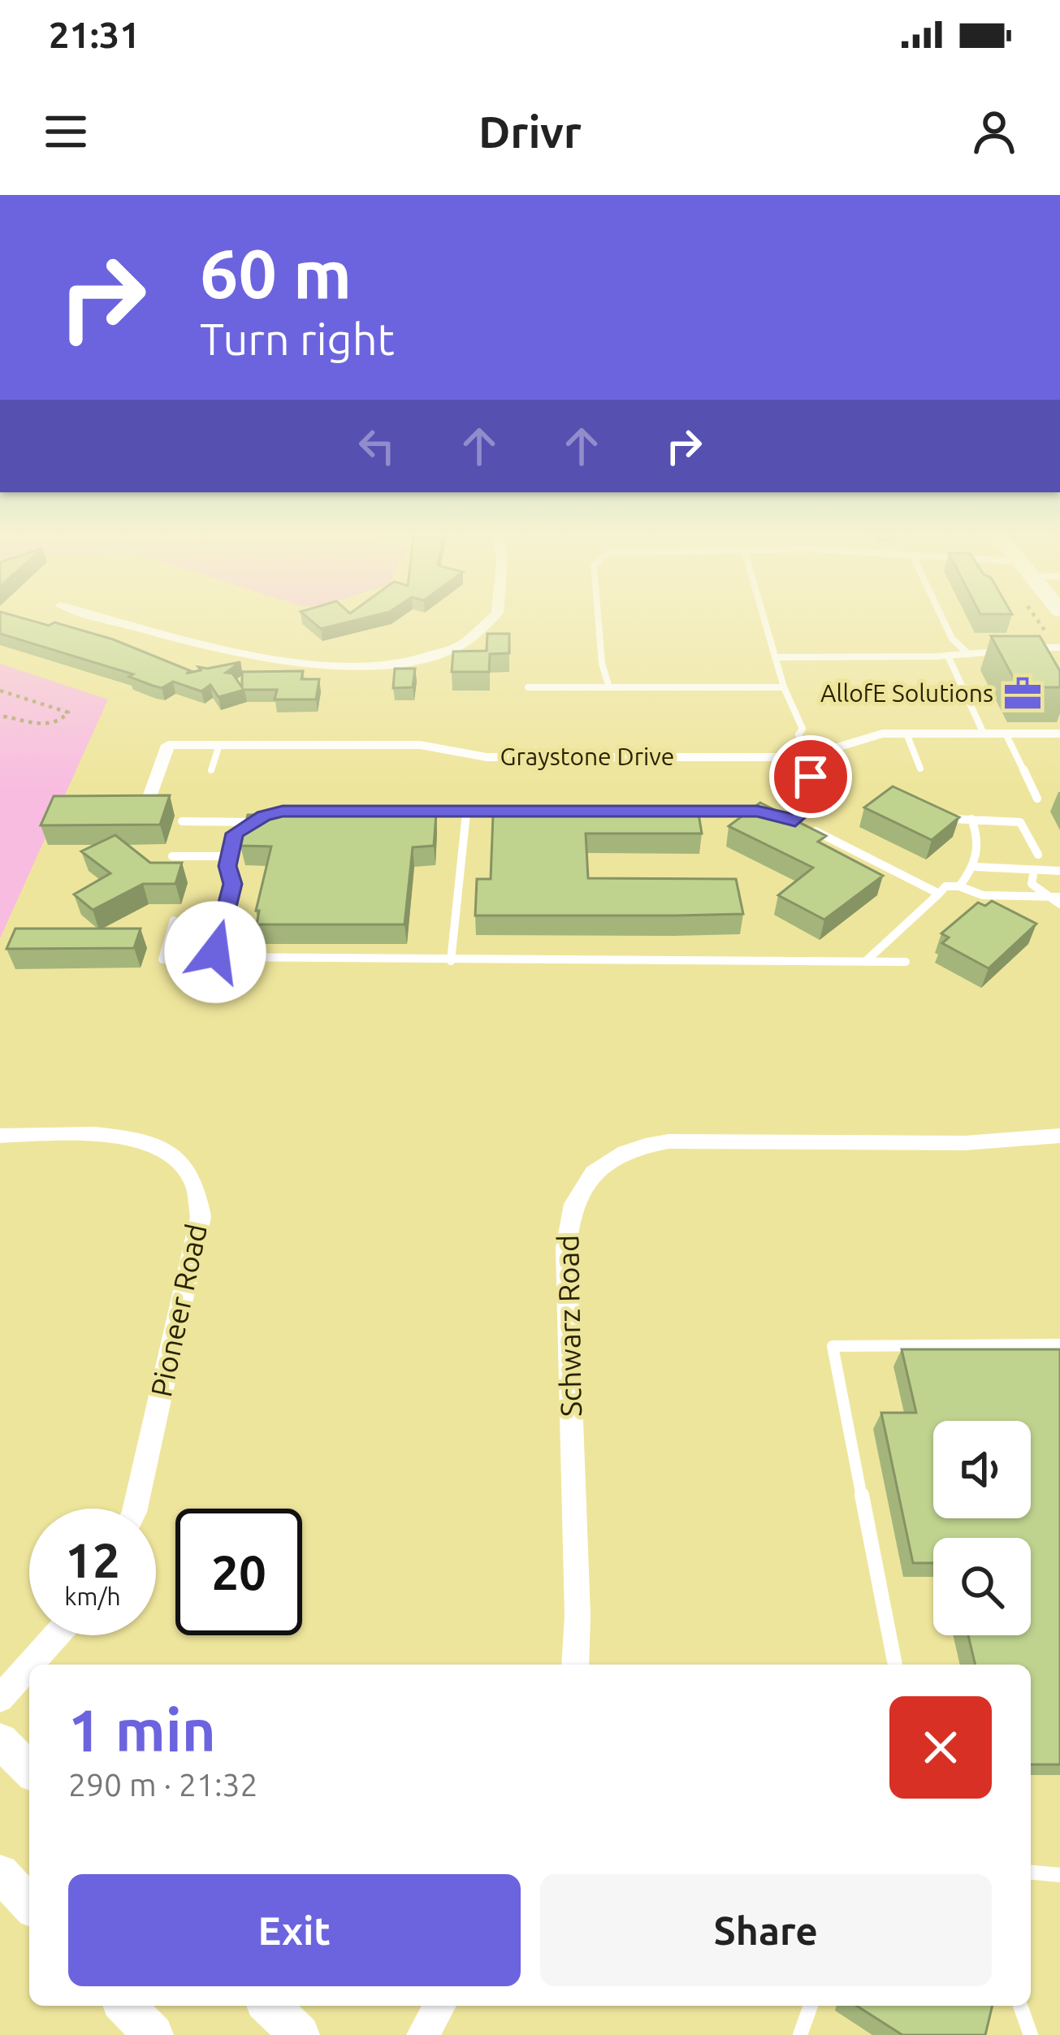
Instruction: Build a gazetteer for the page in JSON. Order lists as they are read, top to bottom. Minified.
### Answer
{"streets":{"street":["Graystone Drive","Pioneer Road","Schwarz Road"]},"places":{"office":["AllofE Solutions"]},"page":{"status":"21:31","header":"Drivr","turn":["60 m","Turn right"],"speed":"12 km/h","limit":"20","heading":["1 min","290 m · 21:32"],"buttons":["Exit","Share"]}}
